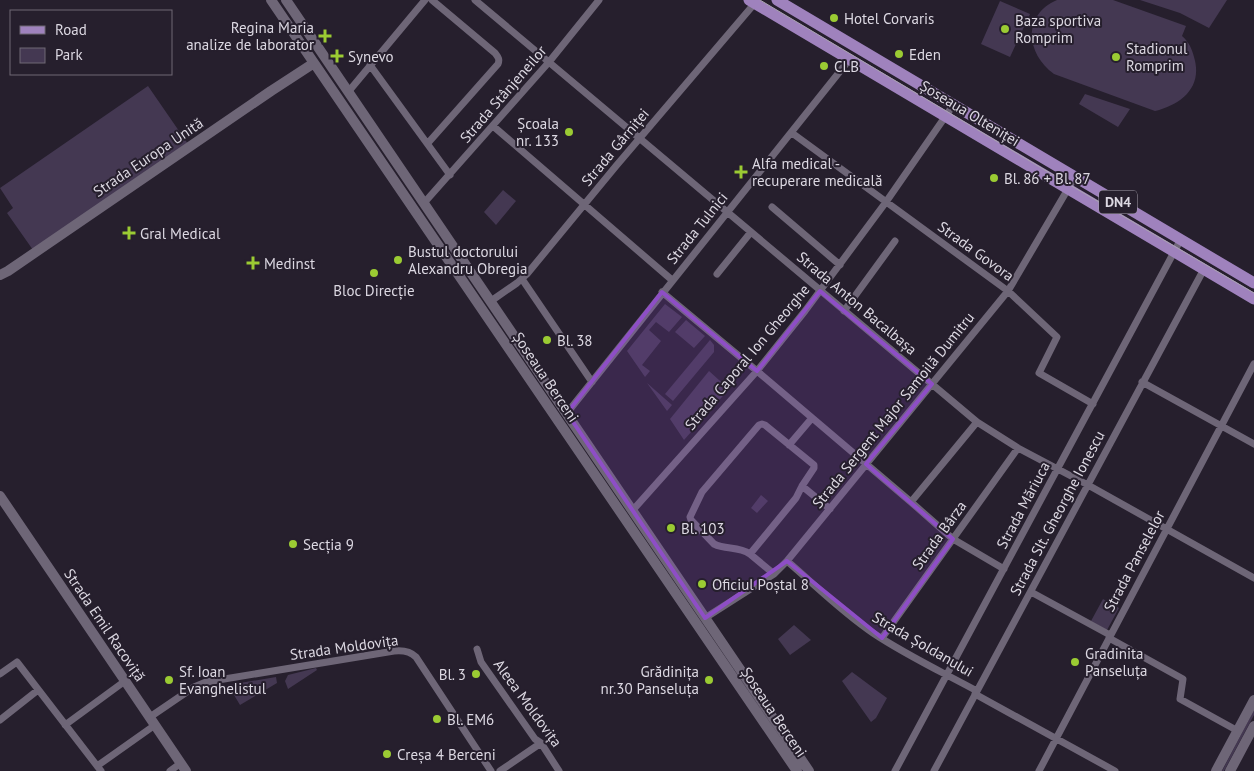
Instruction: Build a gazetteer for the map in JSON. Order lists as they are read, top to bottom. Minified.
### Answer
{"streets":{"main road":["Șoseaua Olteniței","Strada Europa Unită","DN4","Șoseaua Berceni","Strada Emil Racoviță"],"street":["Strada Stânjeneilor","Strada Gârniței","Strada Tulnici","Strada Govora","Strada Anton Bacalbașa","Strada Caporal Ion Gheorghe","Strada Sergent Major Samoilă Dumitru","Strada Măriuca","Strada Slt. Gheorghe Ionescu","Strada Bârza","Strada Panselelor","Strada Șoldanului","Strada Moldovița","Aleea Moldovița"]},"crossings":[["Strada Stânjeneilor","Strada Anton Bacalbașa"],["Strada Stânjeneilor","Șoseaua Berceni"],["Șoseaua Olteniței","Strada Gârniței"],["Șoseaua Olteniței","Strada Tulnici"],["Șoseaua Olteniței","Strada Caporal Ion Gheorghe"],["Șoseaua Olteniței","Strada Sergent Major Samoilă Dumitru"],["Șoseaua Olteniței","Strada Măriuca"],["Șoseaua Olteniței","Strada Slt. Gheorghe Ionescu"],["Strada Gârniței","Strada Anton Bacalbașa"],["Strada Gârniței","Șoseaua Berceni"],["Strada Europa Unită","Șoseaua Berceni"],["Strada Tulnici","Strada Govora"],["Strada Tulnici","Strada Anton Bacalbașa"],["Strada Tulnici","Șoseaua Berceni"],["Strada Govora","Strada Caporal Ion Gheorghe"],["Strada Govora","Strada Sergent Major Samoilă Dumitru"],["Strada Govora","Strada Măriuca"],["Strada Anton Bacalbașa","Strada Caporal Ion Gheorghe"],["Strada Anton Bacalbașa","Strada Sergent Major Samoilă Dumitru"],["Strada Anton Bacalbașa","Strada Măriuca"],["Strada Anton Bacalbașa","Strada Slt. Gheorghe Ionescu"],["Strada Anton Bacalbașa","Strada Bârza"],["Strada Anton Bacalbașa","Strada Panselelor"],["Strada Caporal Ion Gheorghe","Șoseaua Berceni"],["Șoseaua Berceni","Strada Sergent Major Samoilă Dumitru"],["Strada Sergent Major Samoilă Dumitru","Strada Șoldanului"],["Strada Măriuca","Strada Șoldanului"],["Strada Slt. Gheorghe Ionescu","Strada Șoldanului"],["Strada Bârza","Strada Șoldanului"],["Strada Panselelor","Strada Șoldanului"],["Strada Emil Racoviță","Strada Moldovița"]],"places":{"other":["Hotel Corvaris","Baza sportiva Romprim","Eden","Stadionul Romprim","CLB","Școala nr. 133","Bl. 86 + Bl. 87","Bustul doctorului Alexandru Obregia","Bloc Direcție","Bl. 38","Bl. 103","Secția 9","Oficiul Poștal 8","Gradinita Panseluța","Bl. 3","Sf. Ioan Evanghelistul","Grădinița nr.30 Panseluța","Bl. EM6","Creșa 4 Berceni"],"health":["Regina Maria analize de laborator","Synevo","Alfa medical - recuperare medicală","Gral Medical","Medinst"]},"legend":["Road","Park"]}
